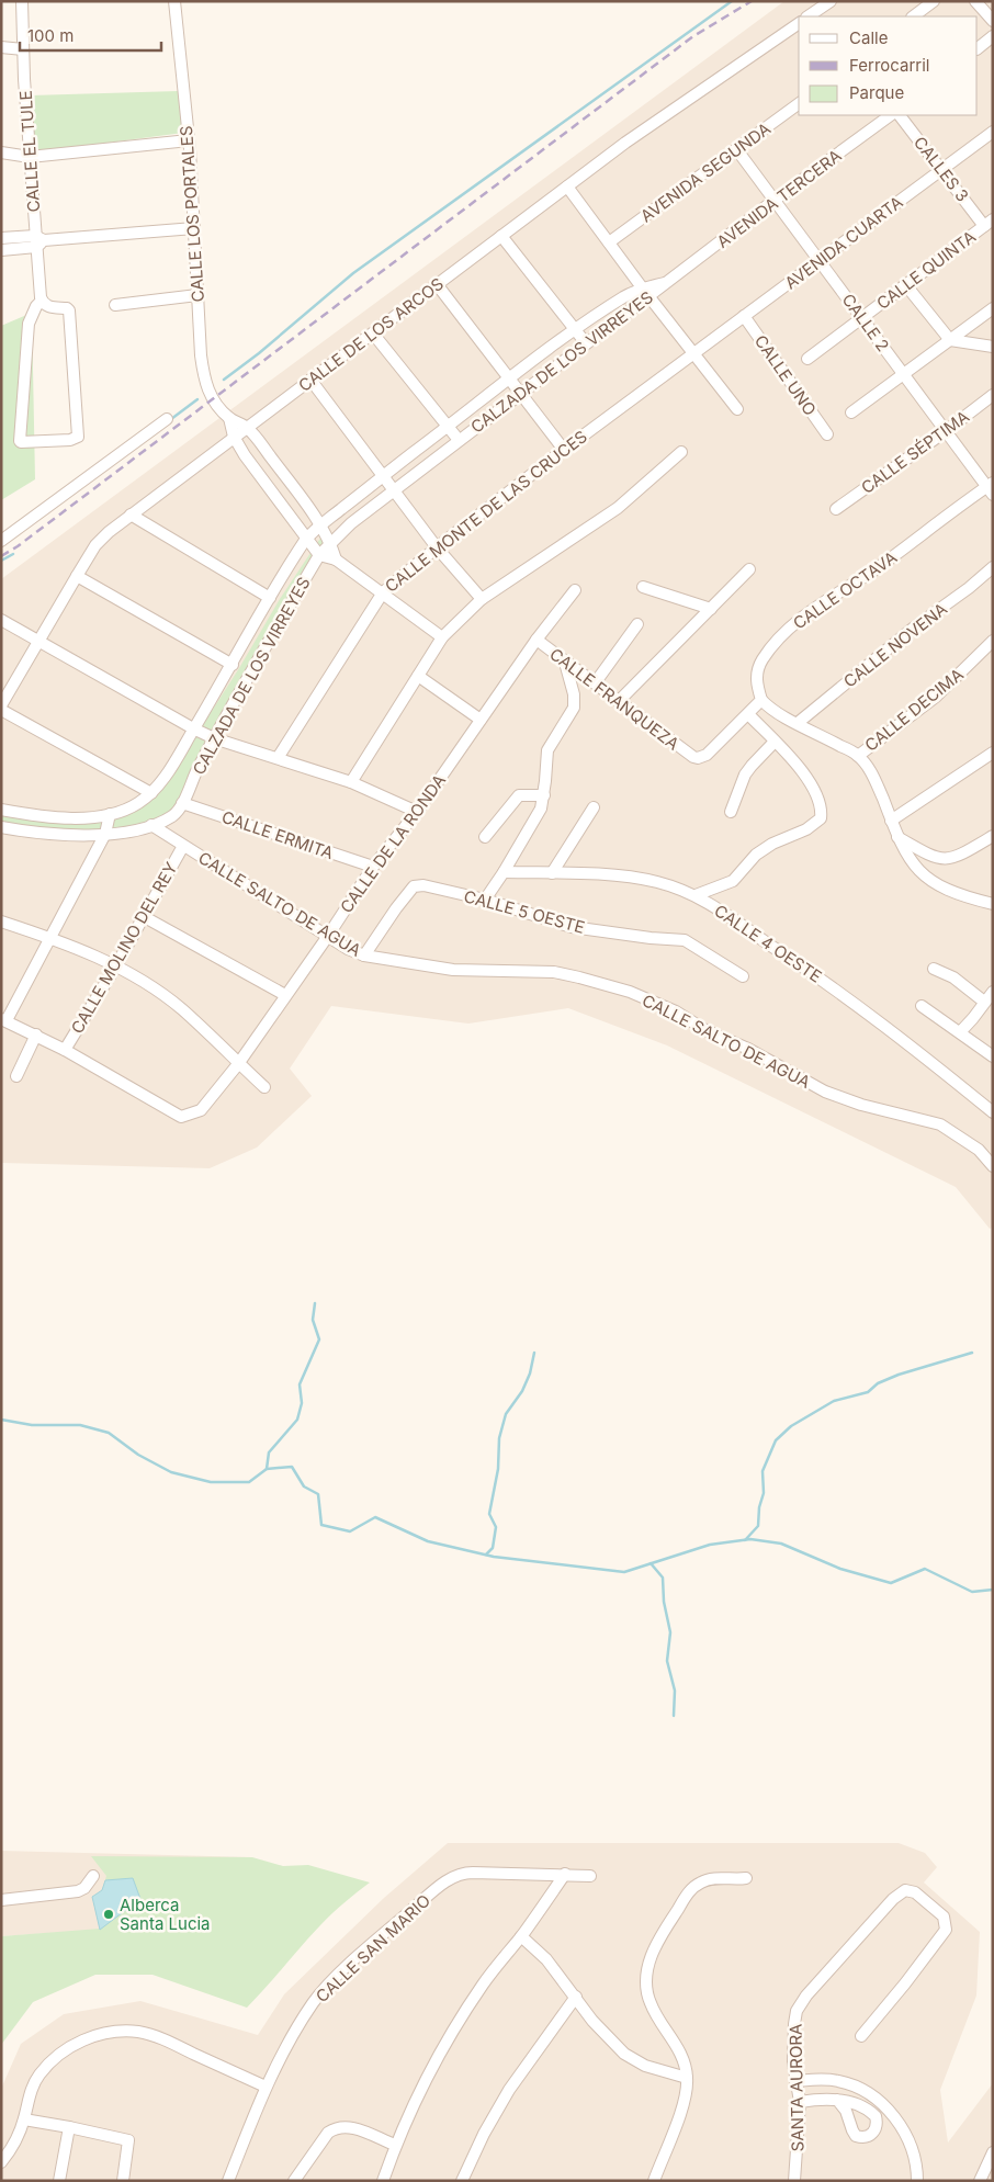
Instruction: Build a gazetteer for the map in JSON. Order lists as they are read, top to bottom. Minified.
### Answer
{"streets":{"street":["CALLE EL TULE","CALLES 3","AVENIDA SEGUNDA","AVENIDA TERCERA","CALLE LOS PORTALES","AVENIDA CUARTA","CALLE QUINTA","CALLE 2","CALLE DE LOS ARCOS","CALZADA DE LOS VIRREYES","CALLE UNO","CALLE SÉPTIMA","CALLE MONTE DE LAS CRUCES","CALLE OCTAVA","CALLE NOVENA","CALLE FRANQUEZA","CALLE DECIMA","CALLE ERMITA","CALLE DE LA RONDA","CALLE SALTO DE AGUA","CALLE 5 OESTE","CALLE 4 OESTE","CALLE MOLINO DEL REY","CALLE SAN MARIO","SANTA AURORA"]},"crossings":[["CALLES 3","AVENIDA CUARTA"],["CALLES 3","CALLE QUINTA"],["AVENIDA SEGUNDA","CALLE 2"],["AVENIDA TERCERA","CALLE 2"],["AVENIDA TERCERA","CALZADA DE LOS VIRREYES"],["CALLE LOS PORTALES","CALLE DE LOS ARCOS"],["CALLE LOS PORTALES","CALZADA DE LOS VIRREYES"],["AVENIDA CUARTA","CALLE 2"],["AVENIDA CUARTA","CALLE UNO"],["AVENIDA CUARTA","CALLE MONTE DE LAS CRUCES"],["CALLE QUINTA","CALLE 2"],["CALLE 2","CALLE SÉPTIMA"],["CALLE 2","CALLE OCTAVA"],["CALZADA DE LOS VIRREYES","CALLE ERMITA"],["CALZADA DE LOS VIRREYES","CALLE SALTO DE AGUA"],["CALLE FRANQUEZA","CALLE DE LA RONDA"],["CALLE ERMITA","CALLE DE LA RONDA"],["CALLE DE LA RONDA","CALLE SALTO DE AGUA"],["CALLE DE LA RONDA","CALLE MOLINO DEL REY"],["CALLE SALTO DE AGUA","CALLE 5 OESTE"],["CALLE SALTO DE AGUA","CALLE MOLINO DEL REY"]],"places":["Alberca Santa Lucia"],"legend":["Calle","Ferrocarril","Parque"],"scale_bar":"100 m"}
